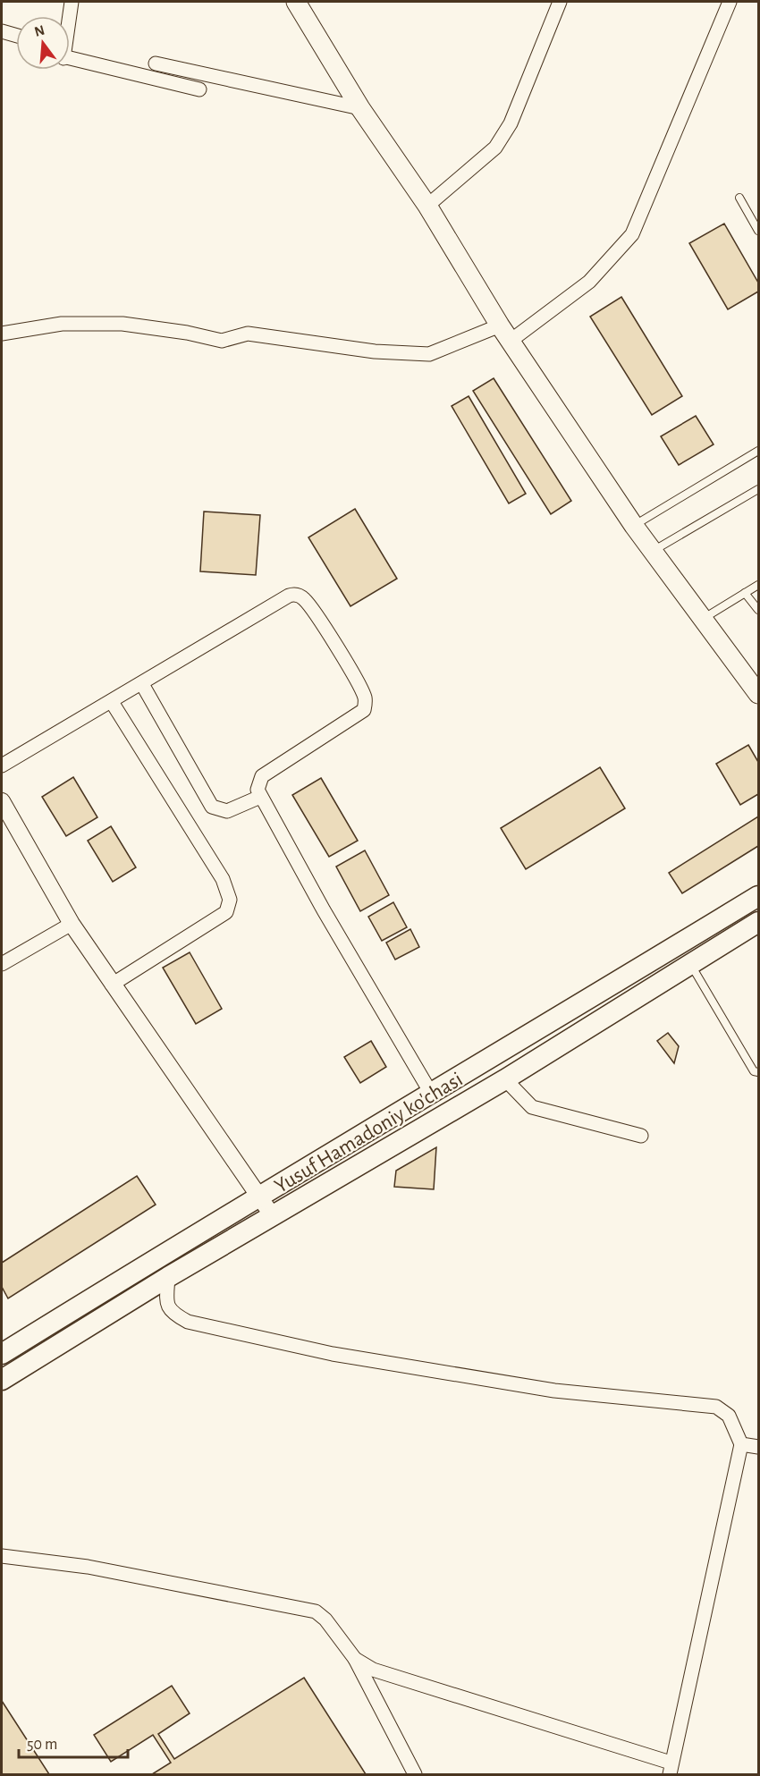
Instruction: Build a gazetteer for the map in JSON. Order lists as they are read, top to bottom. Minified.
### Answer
{"streets":{"main road":["Yusuf Hamadoniy ko'chasi"]},"scale_bar":"50 m","north":"top"}
